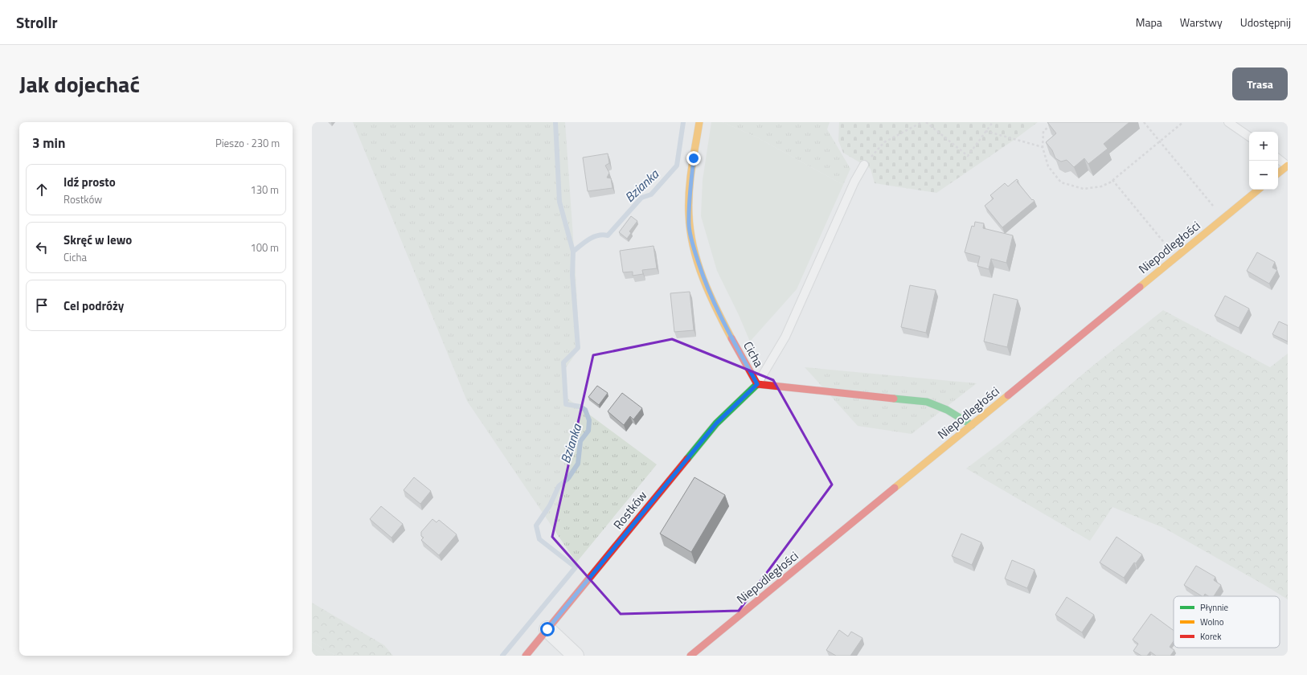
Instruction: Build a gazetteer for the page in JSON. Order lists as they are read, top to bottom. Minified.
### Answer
{"streets":{"street":["Niepodległości","Cicha","Rostków"]},"crossings":[["Niepodległości","Cicha"],["Cicha","Rostków"]],"water":["Bzianka"],"legend":["Płynnie","Wolno","Korek"],"page":{"header":"Strollr","nav":["Mapa","Warstwy","Udostępnij"],"title":"Jak dojechać","buttons":"Trasa","heading":["3 min","Pieszo · 230 m"],"map_buttons":["+","−"],"list":[["Idź prosto","Rostków","130 m"],["Skręć w lewo","Cicha","100 m"],"Cel podróży"]}}
